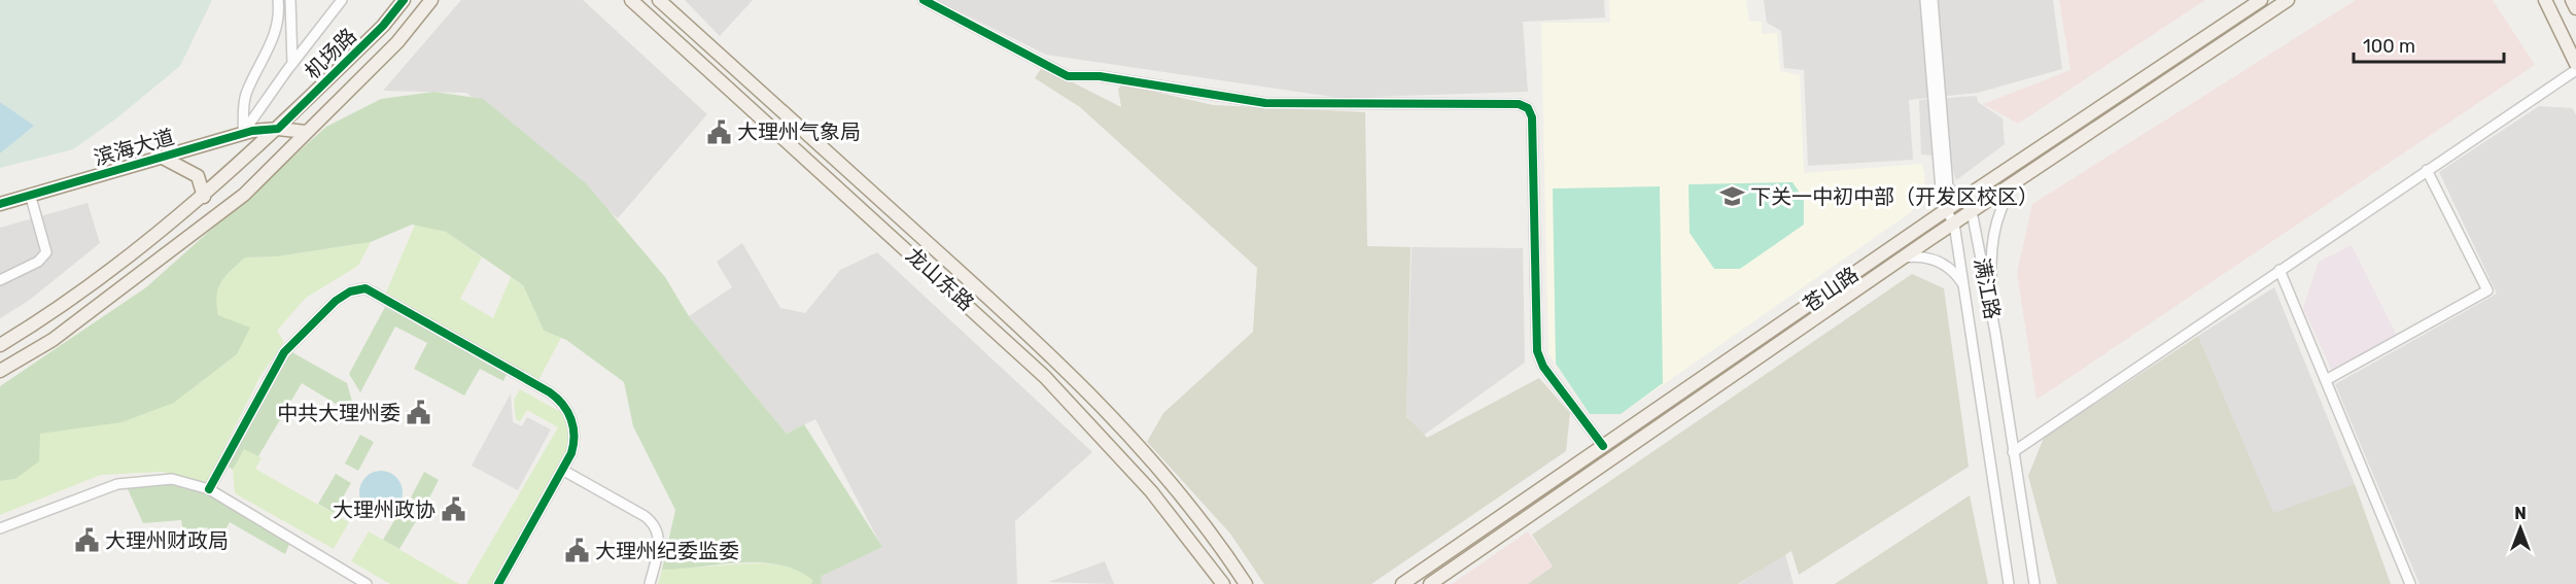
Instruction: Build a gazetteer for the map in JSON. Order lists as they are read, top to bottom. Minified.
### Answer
{"streets":{"main road":["机场路","滨海大道","龙山东路","苍山路"],"street":["满江路"]},"crossings":[["机场路","滨海大道"],["满江路","苍山路"]],"places":{"public building":["大理州气象局","中共大理州委","大理州政协","大理州财政局","大理州纪委监委"],"school or university":["下关一中初中部（开发区校区）"]},"scale_bar":"100 m","north":"top"}
